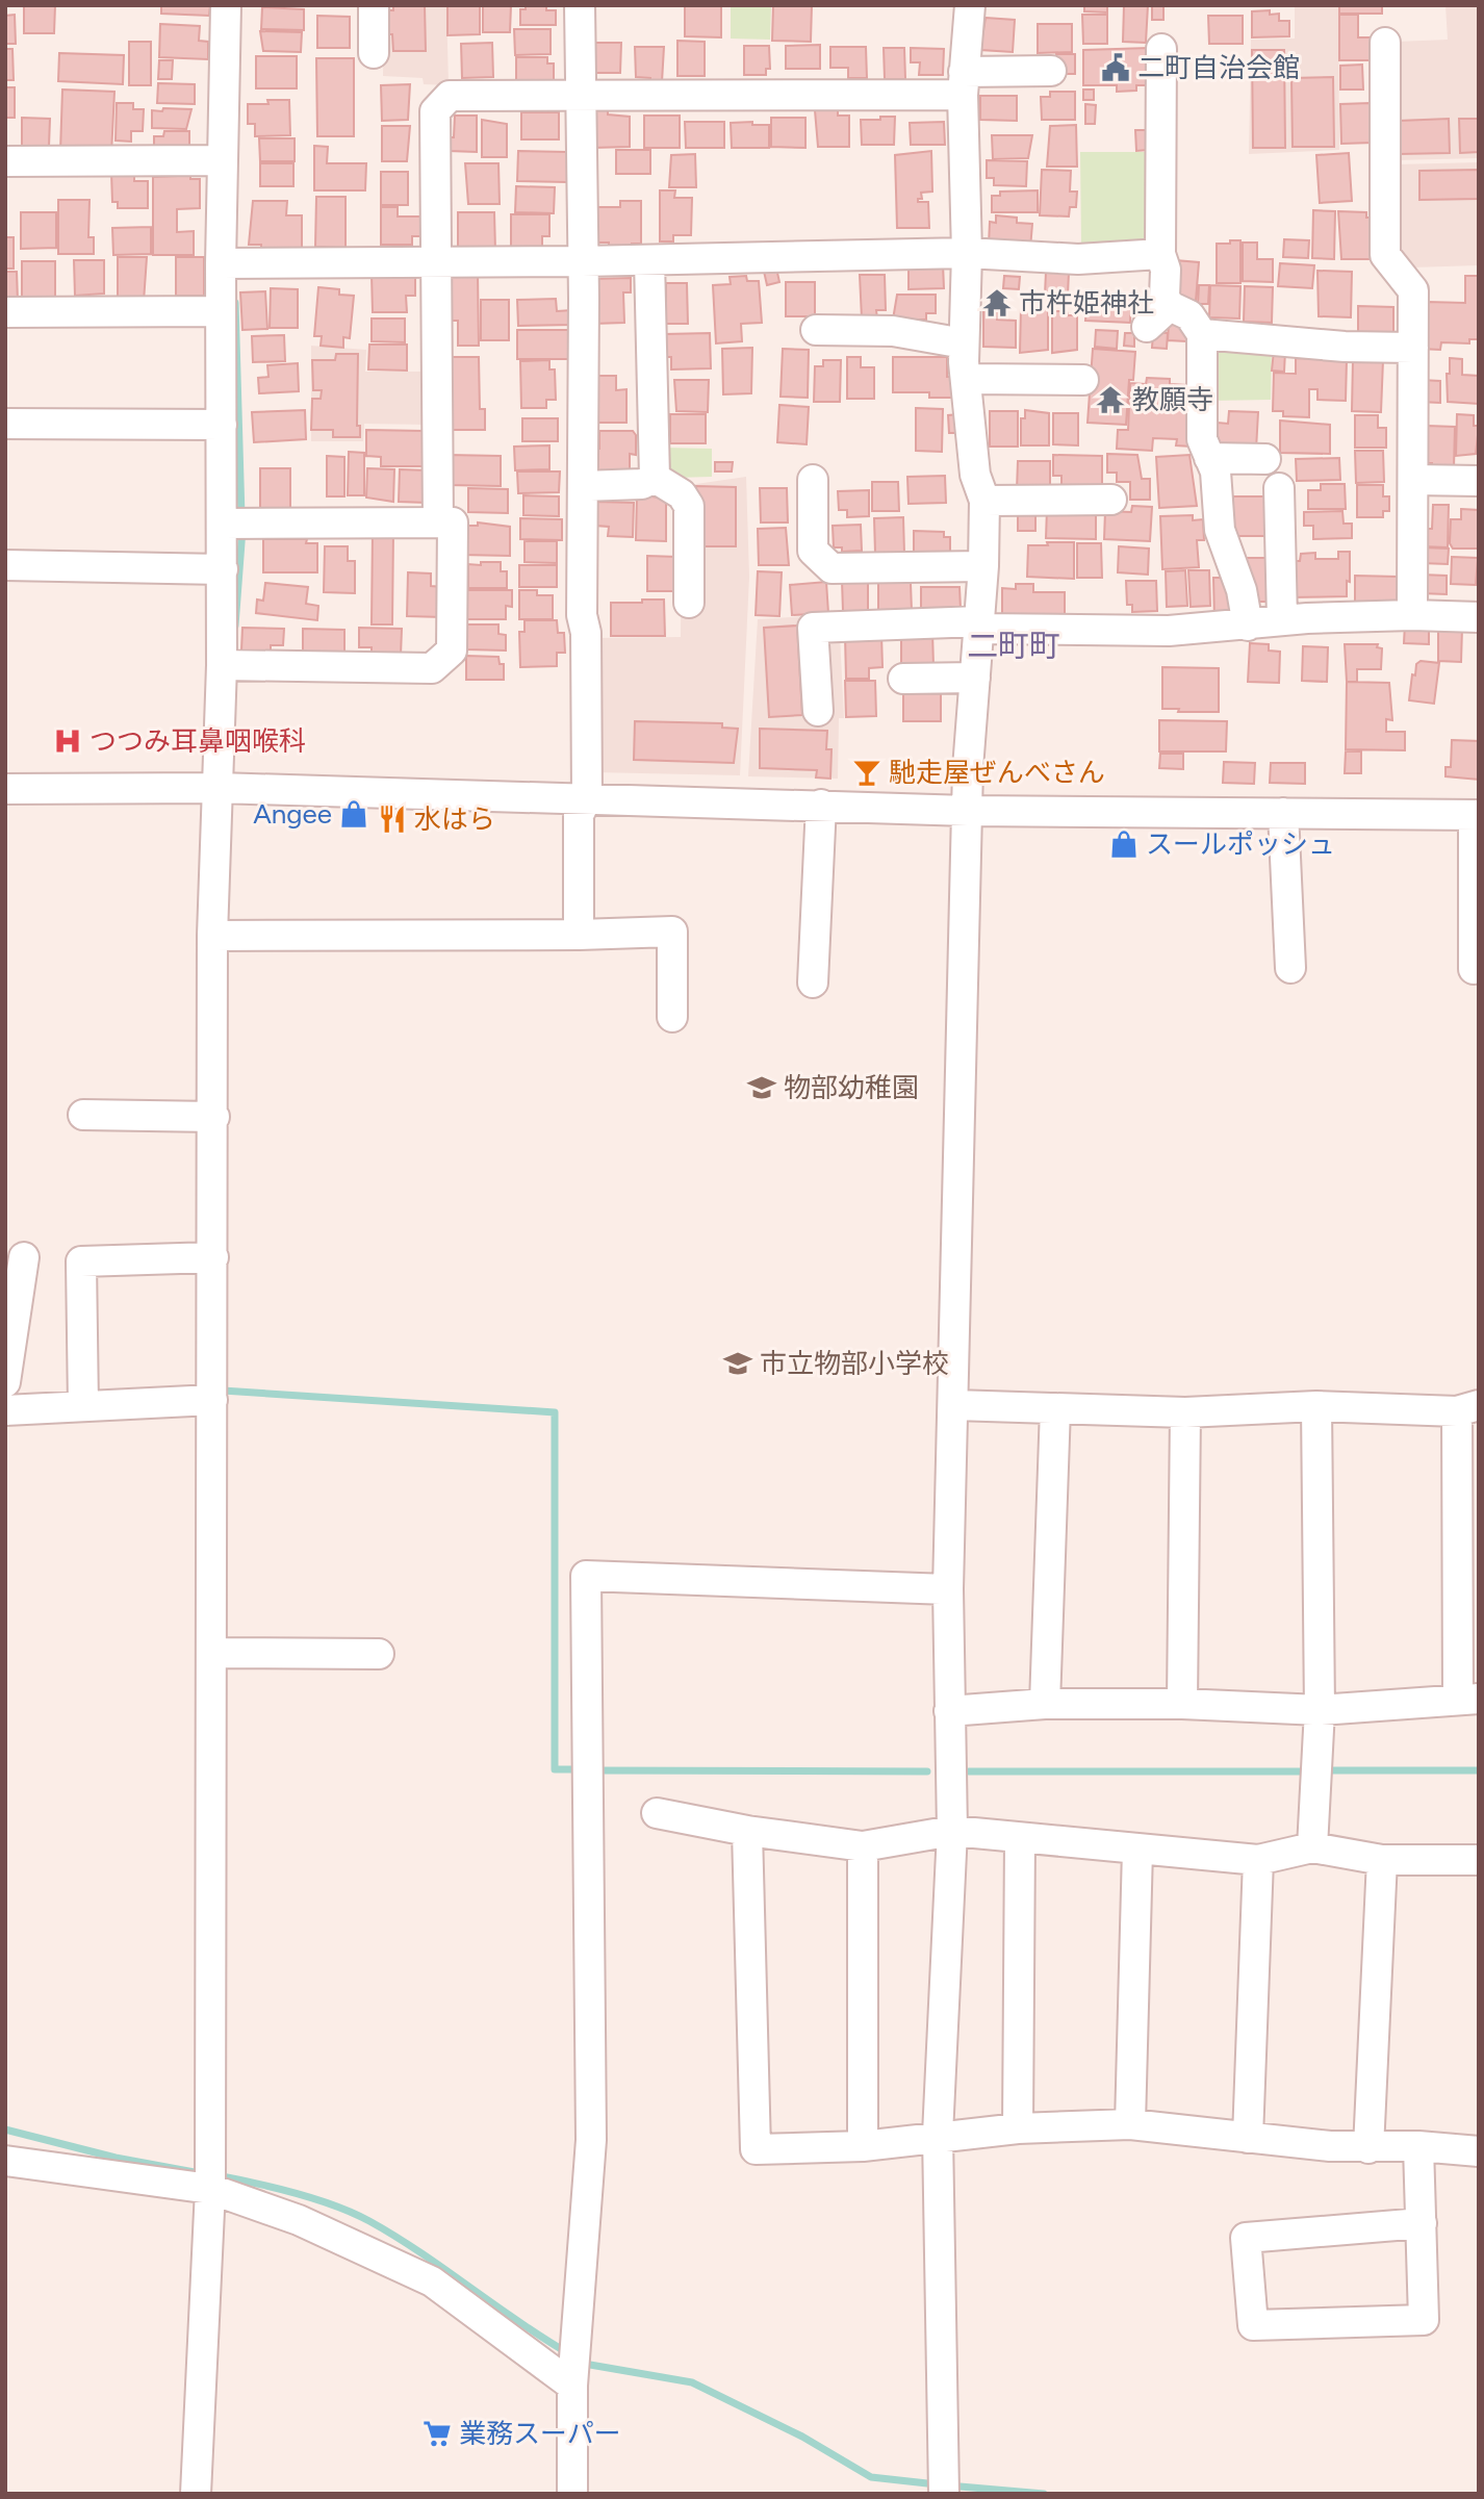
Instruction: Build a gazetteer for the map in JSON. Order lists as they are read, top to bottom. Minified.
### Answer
{"districts":["二町町"],"places":{"public building":["二町自治会館"],"temple":["市杵姫神社","教願寺"],"hospital":["つつみ耳鼻咽喉科"],"bar":["馳走屋ぜんべさん"],"shop":["Angee","スールポッシュ"],"restaurant":["水はら"],"school or university":["物部幼稚園","市立物部小学校"],"supermarket":["業務スーパー"]}}
